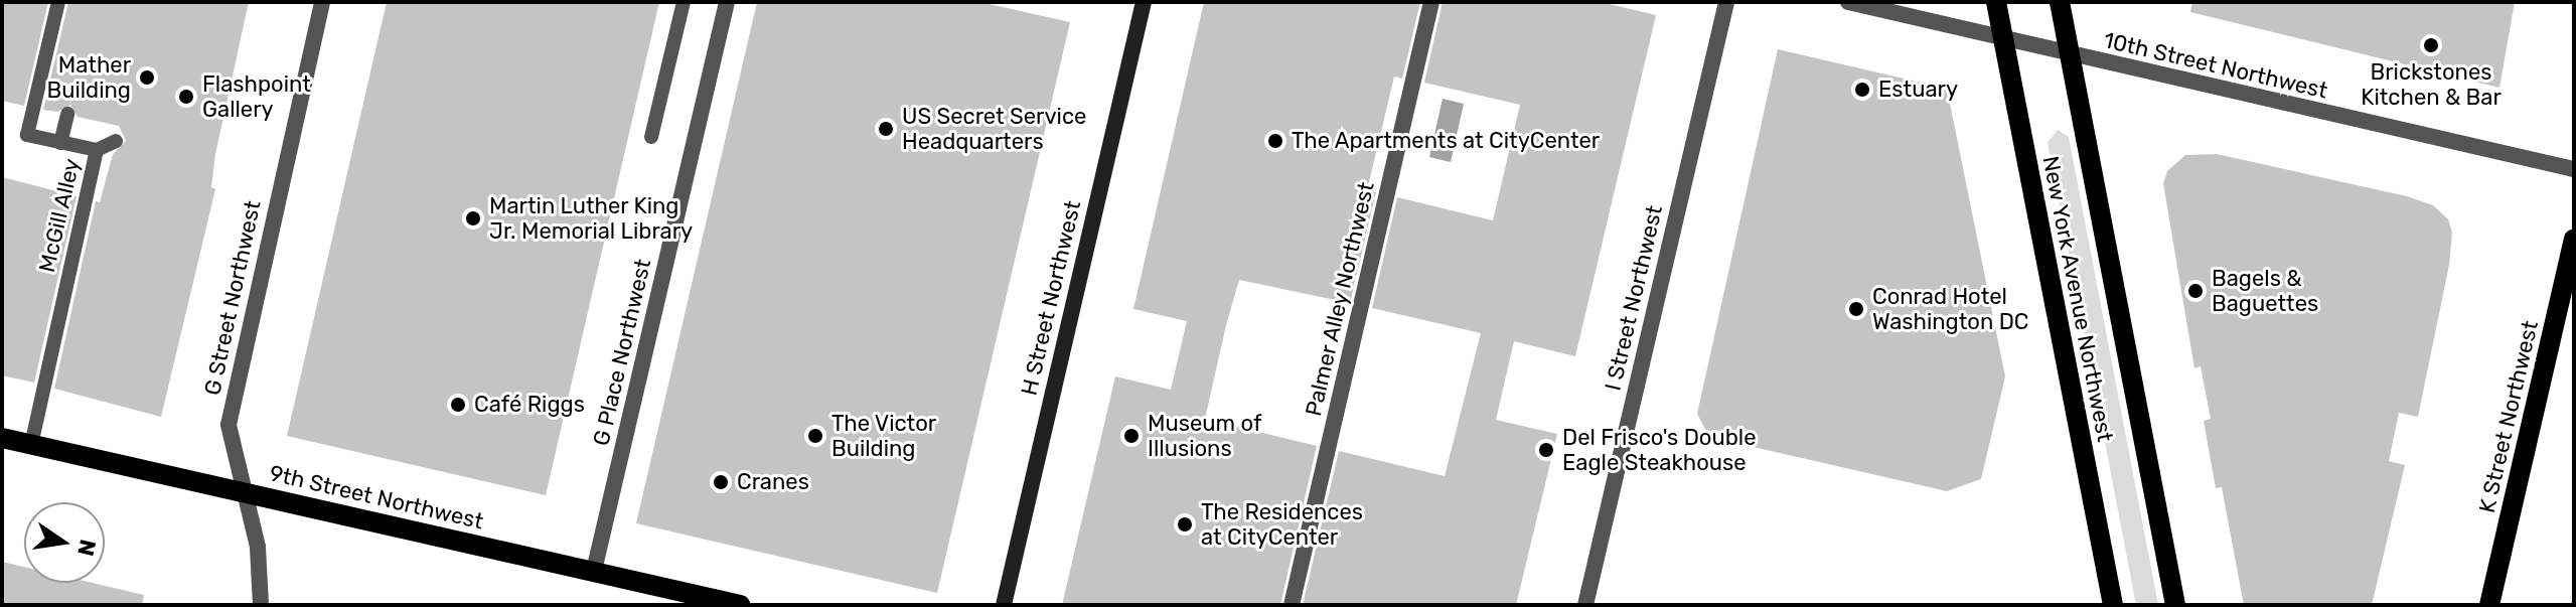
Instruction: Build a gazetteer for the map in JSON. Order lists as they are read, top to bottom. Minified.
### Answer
{"streets":{"main road":["H Street Northwest","New York Avenue Northwest","K Street Northwest","9th Street Northwest"],"street":["10th Street Northwest","G Street Northwest","I Street Northwest","Palmer Alley Northwest","G Place Northwest"],"lane":["McGill Alley"]},"crossings":[["10th Street Northwest","New York Avenue Northwest"],["McGill Alley","9th Street Northwest"],["G Street Northwest","9th Street Northwest"],["G Place Northwest","9th Street Northwest"]],"places":["Brickstones Kitchen & Bar","Mather Building","Estuary","Flashpoint Gallery","US Secret Service Headquarters","The Apartments at CityCenter","Martin Luther King Jr. Memorial Library","Bagels & Baguettes","Conrad Hotel Washington DC","Café Riggs","The Victor Building","Museum of Illusions","Del Frisco's Double Eagle Steakhouse","Cranes","The Residences at CityCenter"],"north":"right"}
